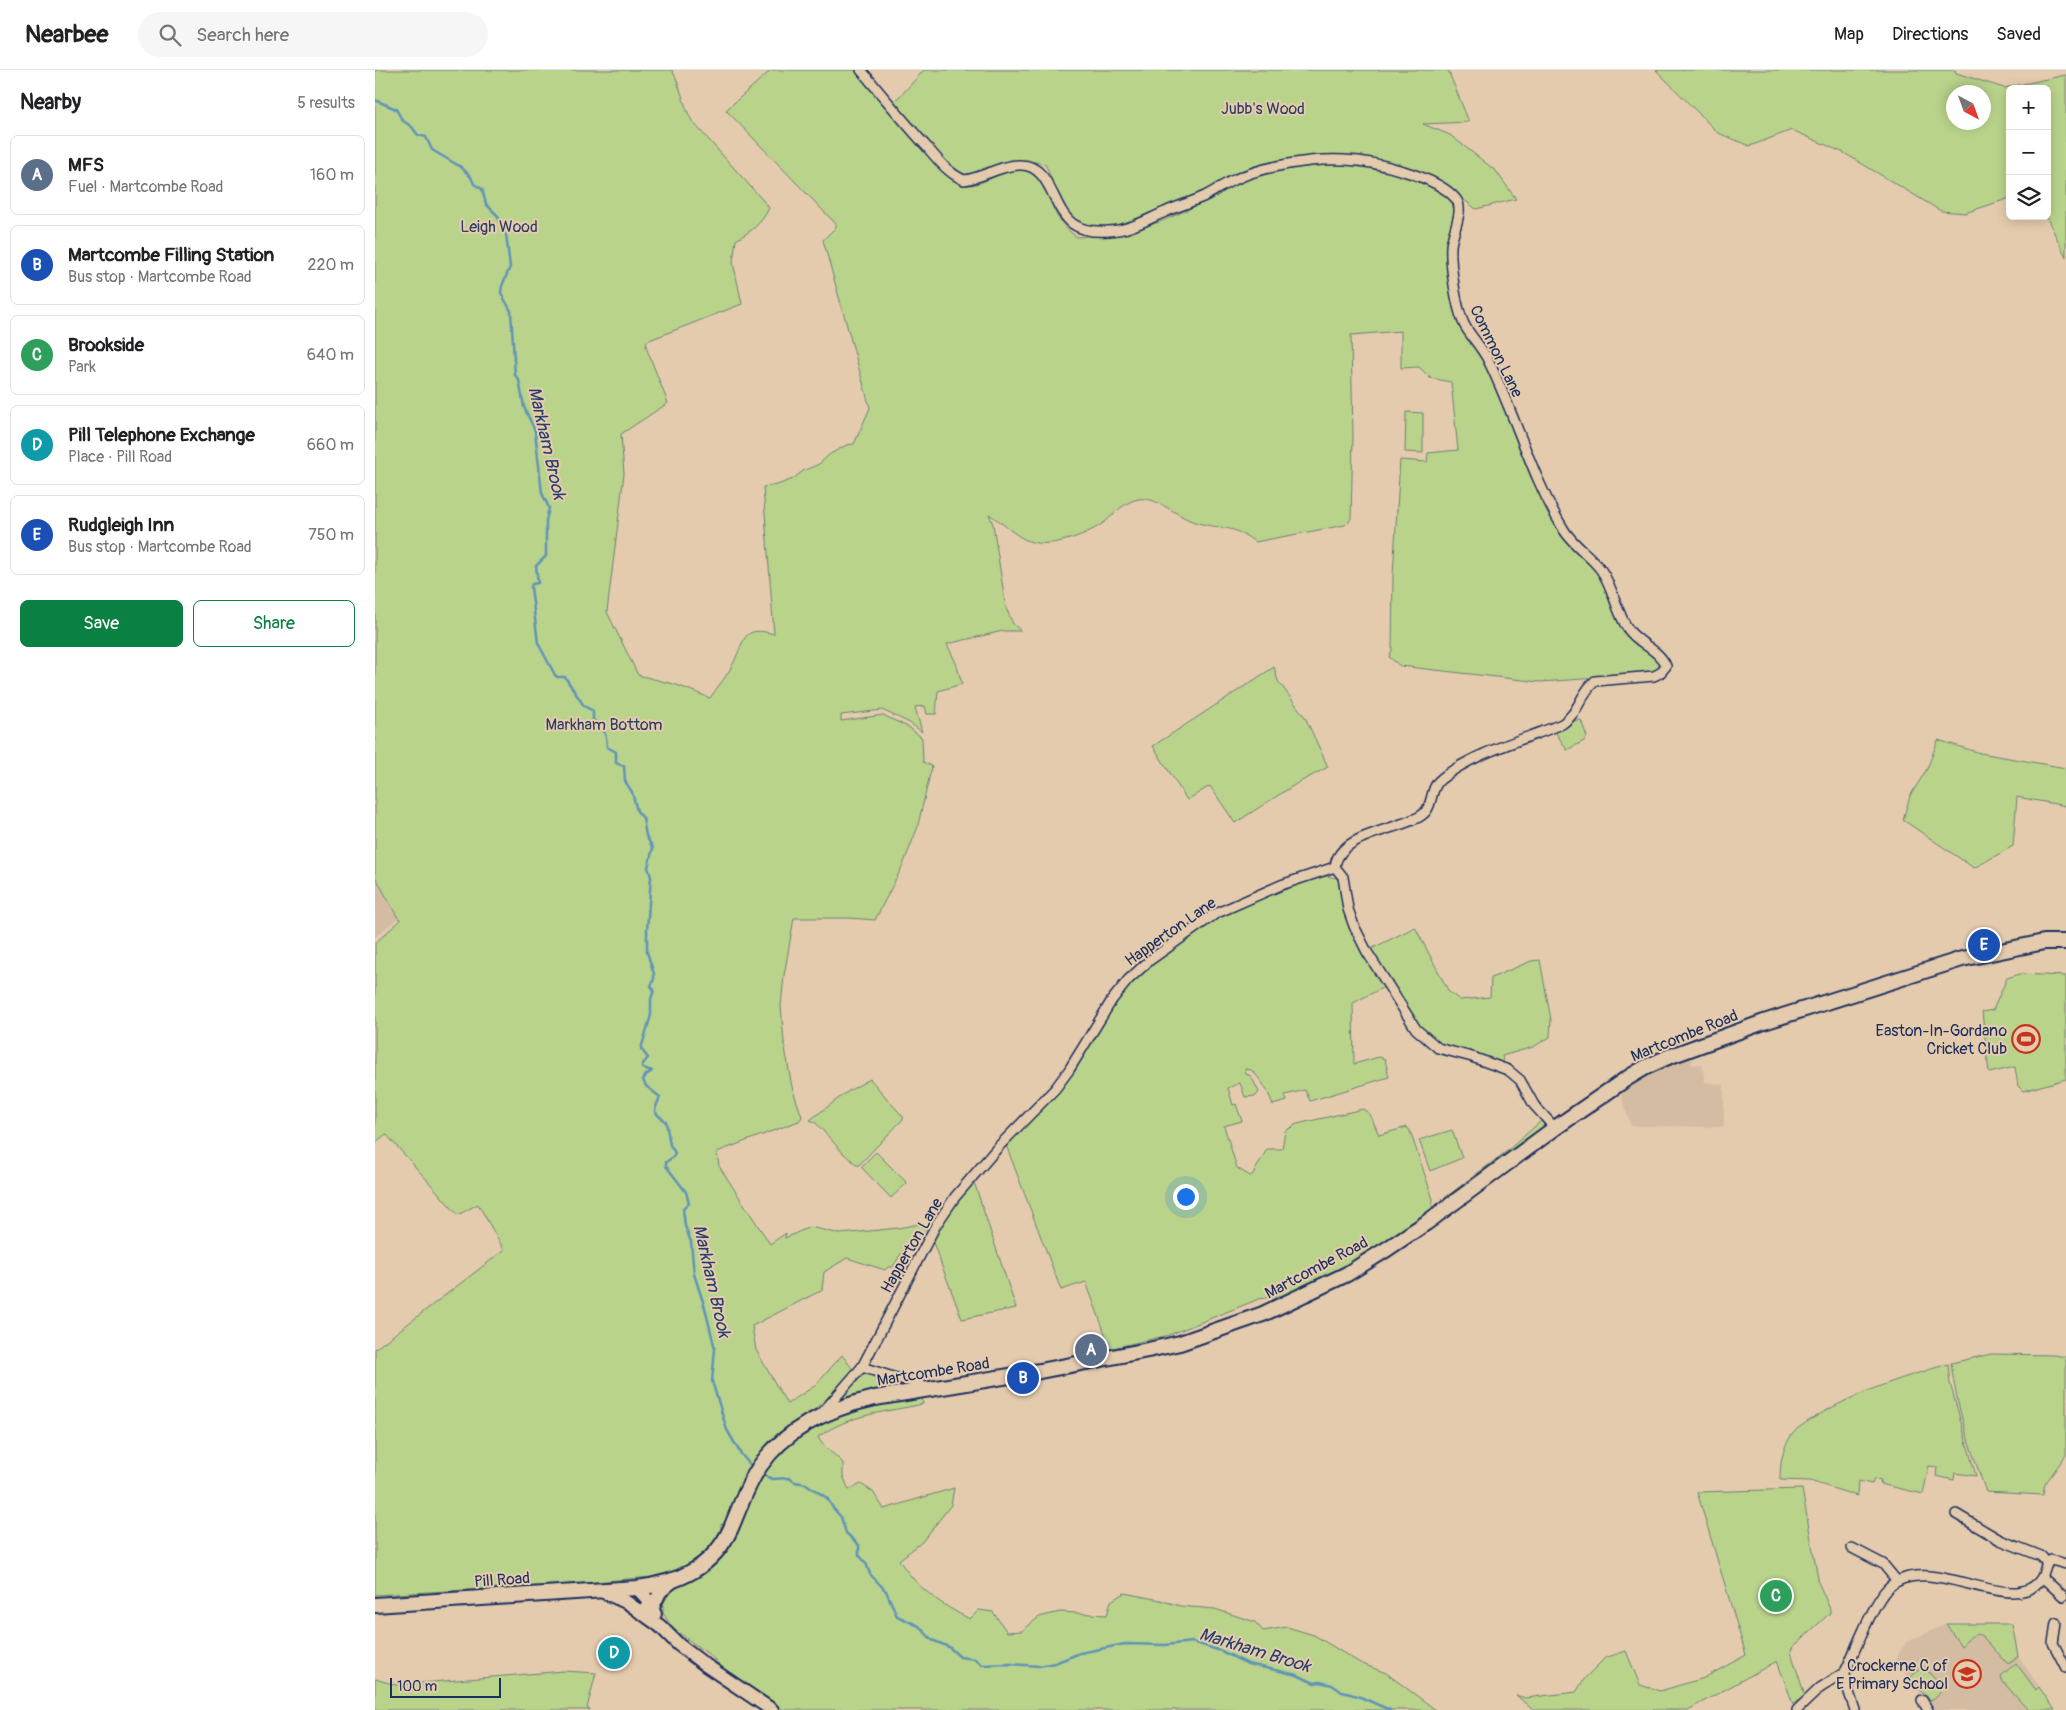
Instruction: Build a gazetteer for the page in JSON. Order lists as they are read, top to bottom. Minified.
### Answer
{"streets":{"main road":["Martcombe Road","Pill Road"],"street":["Common Lane","Happerton Lane"]},"crossings":[["Common Lane","Happerton Lane"],["Happerton Lane","Martcombe Road"],["Martcombe Road","Pill Road"]],"water":["Markham Brook"],"parks":["Jubb's Wood","Leigh Wood","Markham Bottom"],"places":{"sports":["Easton-In-Gordano Cricket Club"],"school or university":["Crockerne C of E Primary School"]},"scale_bar":"100 m","north":"bottom right","page":{"header":"Nearbee","search":"Search here","nav":["Map","Directions","Saved"],"heading":["Nearby","5 results"],"map_buttons":["+","−"],"list":[{"mark":"A","name":"MFS","note":"Fuel · Martcombe Road","value":"160 m"},{"mark":"B","name":"Martcombe Filling Station","note":"Bus stop · Martcombe Road","value":"220 m"},{"mark":"C","name":"Brookside","note":"Park","value":"640 m"},{"mark":"D","name":"Pill Telephone Exchange","note":"Place · Pill Road","value":"660 m"},{"mark":"E","name":"Rudgleigh Inn","note":"Bus stop · Martcombe Road","value":"750 m"}],"buttons":["Save","Share"],"pins":["E","A","B","C","D"],"scale":"100 m"}}
